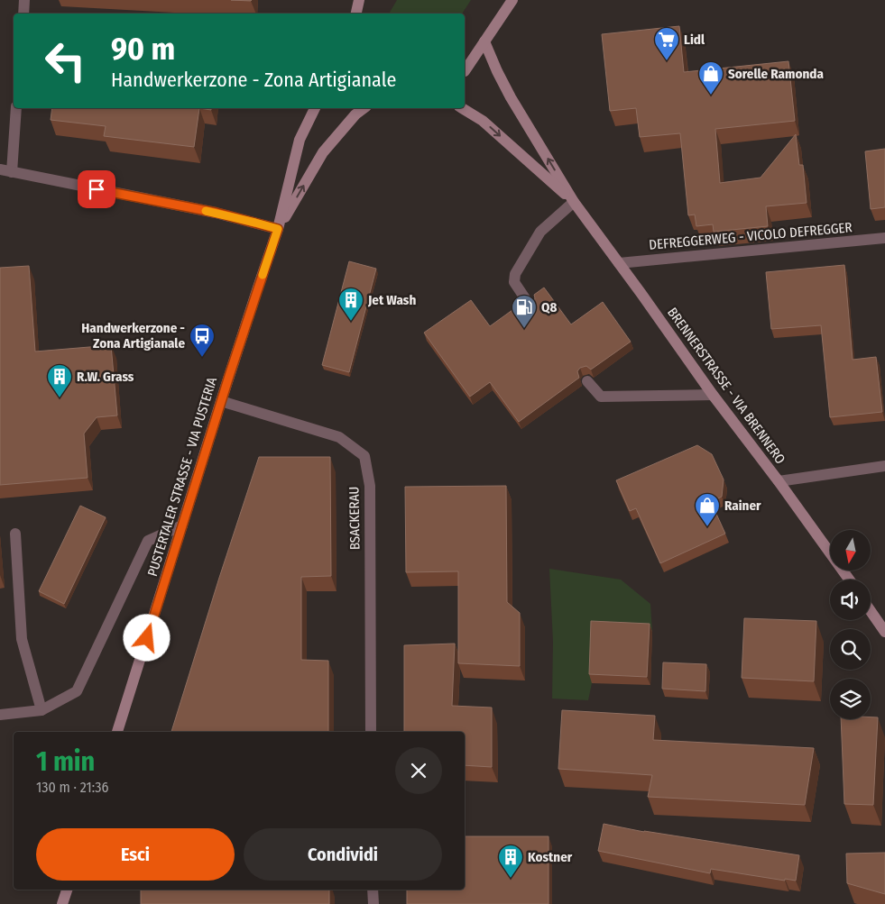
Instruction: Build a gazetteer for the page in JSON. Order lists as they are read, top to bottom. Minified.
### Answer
{"streets":{"main road":["BRENNERSTRASSE - VIA BRENNERO","PUSTERTALER STRASSE - VIA PUSTERIA"],"street":["DEFREGGERWEG - VICOLO DEFREGGER","BSACKERAU"]},"crossings":[["DEFREGGERWEG - VICOLO DEFREGGER","BRENNERSTRASSE - VIA BRENNERO"],["PUSTERTALER STRASSE - VIA PUSTERIA","BSACKERAU"]],"places":{"supermarket":["Lidl"],"shop":["Sorelle Ramonda","Rainer"],"building":["Jet Wash","R.W. Grass","Kostner"],"fuel station":["Q8"],"bus stop":["Handwerkerzone - Zona Artigianale"]},"north":"bottom","page":{"turn":["90 m","Handwerkerzone - Zona Artigianale"],"heading":["1 min","130 m · 21:36"],"buttons":["Esci","Condividi"]}}
